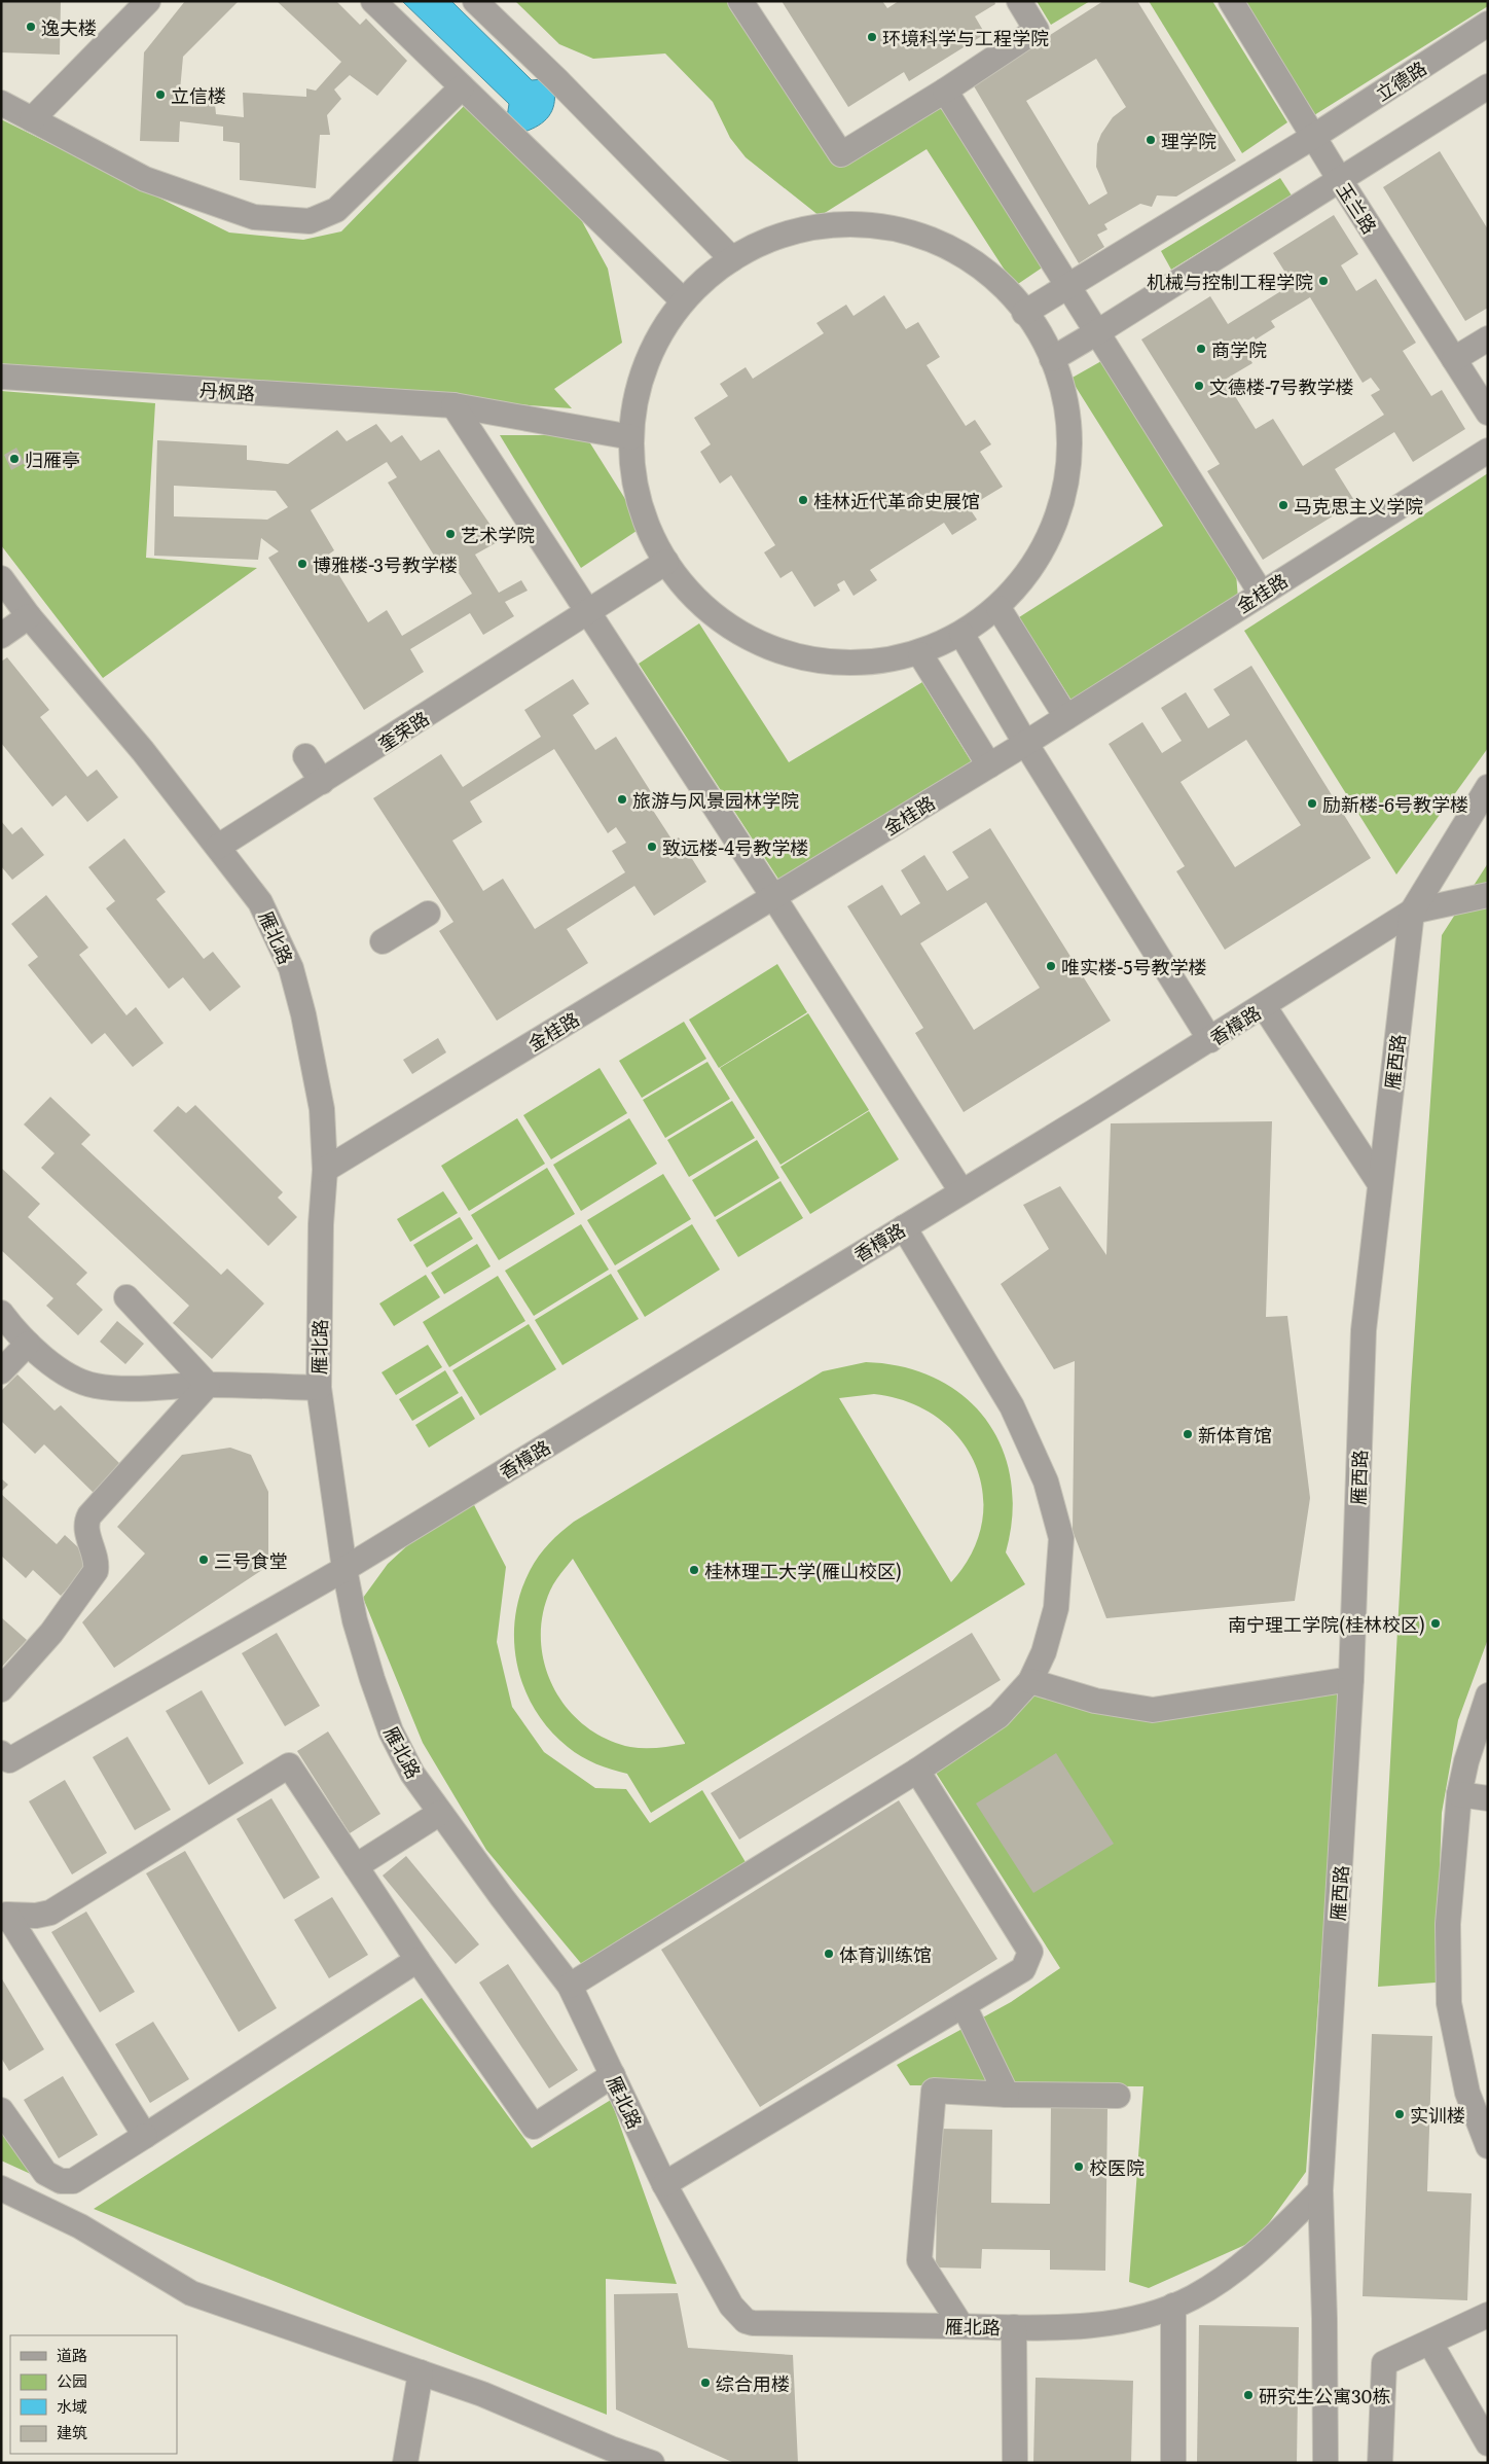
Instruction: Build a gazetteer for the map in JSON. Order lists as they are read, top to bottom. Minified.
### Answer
{"streets":{"street":["立德路","玉兰路","丹枫路","金桂路","奎荣路","雁北路","香樟路","雁西路"]},"crossings":[["立德路","玉兰路"],["金桂路","雁北路"],["奎荣路","雁北路"],["雁北路","香樟路"],["雁北路","雁西路"],["香樟路","雁西路"]],"places":["逸夫楼","环境科学与工程学院","立信楼","理学院","机械与控制工程学院","商学院","文德楼-7号教学楼","归雁亭","桂林近代革命史展馆","马克思主义学院","艺术学院","博雅楼-3号教学楼","旅游与风景园林学院","励新楼-6号教学楼","致远楼-4号教学楼","唯实楼-5号教学楼","新体育馆","三号食堂","桂林理工大学(雁山校区)","南宁理工学院(桂林校区)","体育训练馆","实训楼","校医院","综合用楼","研究生公寓30栋"],"legend":["道路","公园","水域","建筑"]}
